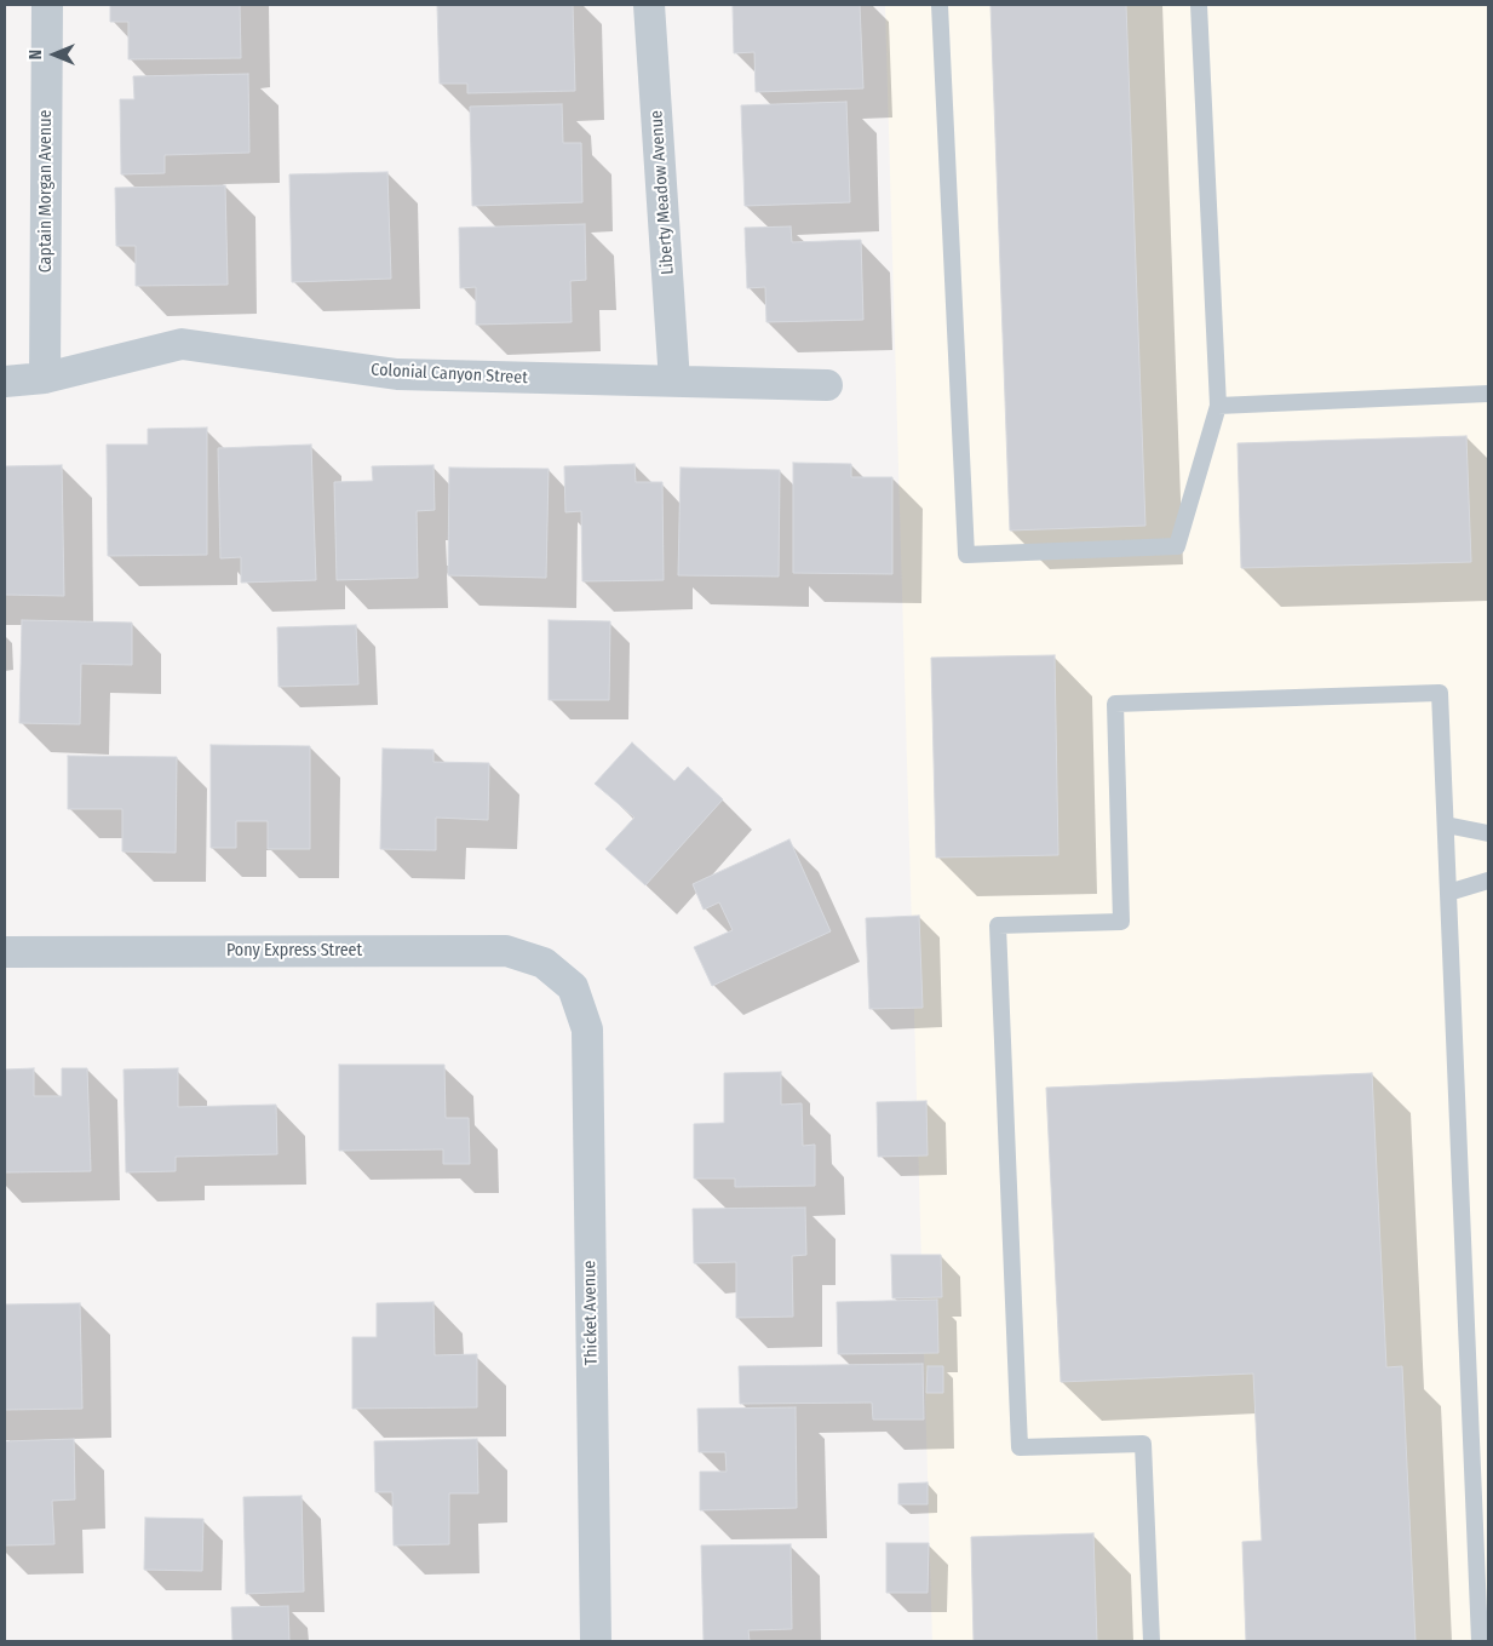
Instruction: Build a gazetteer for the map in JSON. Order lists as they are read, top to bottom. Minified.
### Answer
{"streets":{"street":["Captain Morgan Avenue","Liberty Meadow Avenue","Colonial Canyon Street","Pony Express Street","Thicket Avenue"]},"crossings":[["Captain Morgan Avenue","Colonial Canyon Street"],["Liberty Meadow Avenue","Colonial Canyon Street"],["Pony Express Street","Thicket Avenue"]],"north":"left"}
